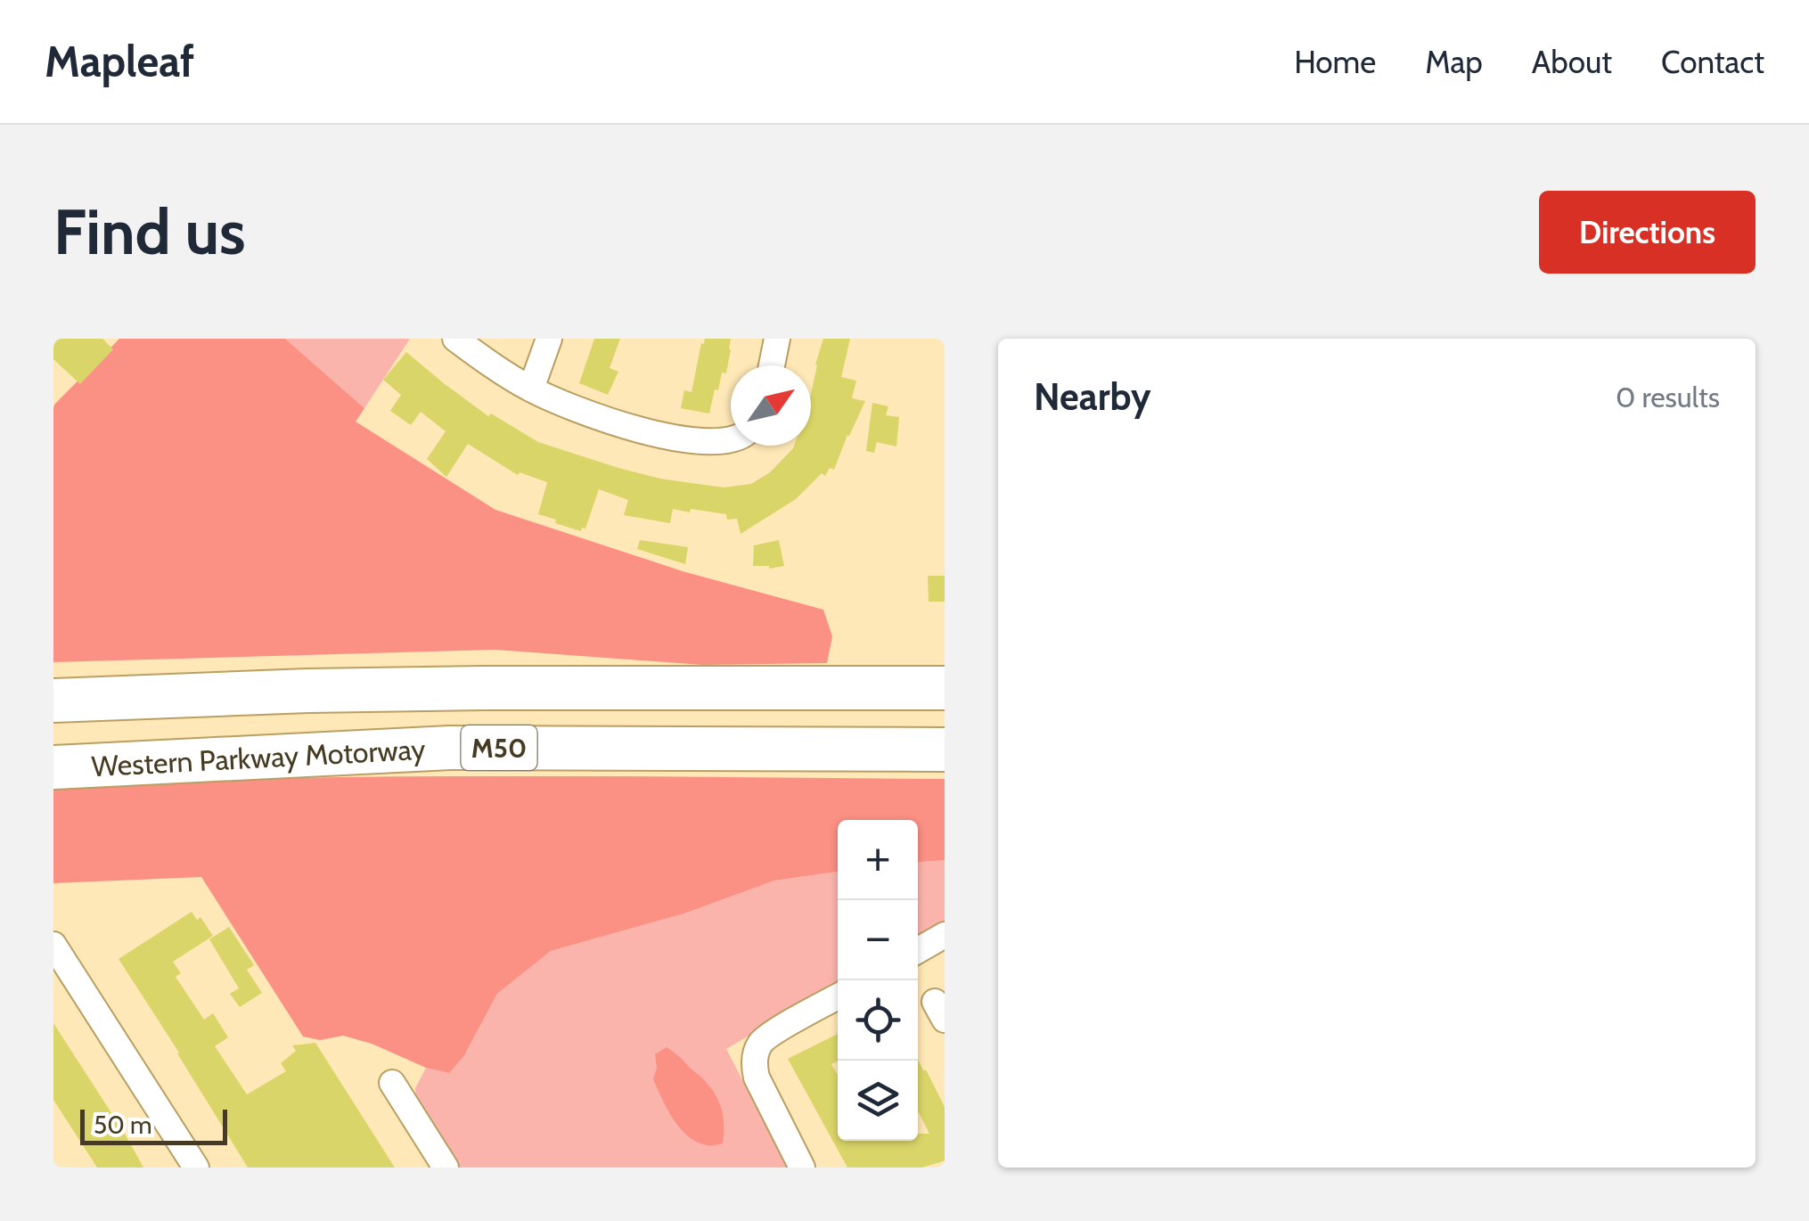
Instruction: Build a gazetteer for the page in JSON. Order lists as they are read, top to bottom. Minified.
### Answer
{"streets":{"highway":["M50","Western Parkway Motorway"]},"scale_bar":"50 m","north":"top right","page":{"header":"Mapleaf","nav":["Home","Map","About","Contact"],"buttons":"Directions","title":"Find us","heading":["Nearby","0 results"],"map_buttons":["+","−"],"scale":"50 m"}}
